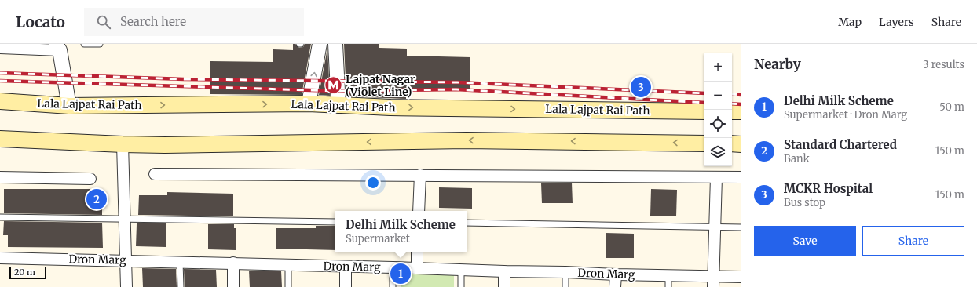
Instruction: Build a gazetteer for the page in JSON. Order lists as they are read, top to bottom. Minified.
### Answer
{"streets":{"main road":["Lala Lajpat Rai Path"],"street":["Dron Marg"]},"places":{"metro station":["Lajpat Nagar (Violet Line)"]},"scale_bar":"20 m","page":{"header":"Locato","search":"Search here","nav":["Map","Layers","Share"],"heading":["Nearby","3 results"],"map_buttons":["+","−"],"pins":["3","2","1"],"list":[{"mark":"1","name":"Delhi Milk Scheme","note":"Supermarket · Dron Marg","value":"50 m"},{"mark":"2","name":"Standard Chartered","note":"Bank","value":"150 m"},{"mark":"3","name":"MCKR Hospital","note":"Bus stop","value":"150 m"}],"popup":["Delhi Milk Scheme","Supermarket"],"buttons":["Save","Share"],"scale":"20 m"}}
